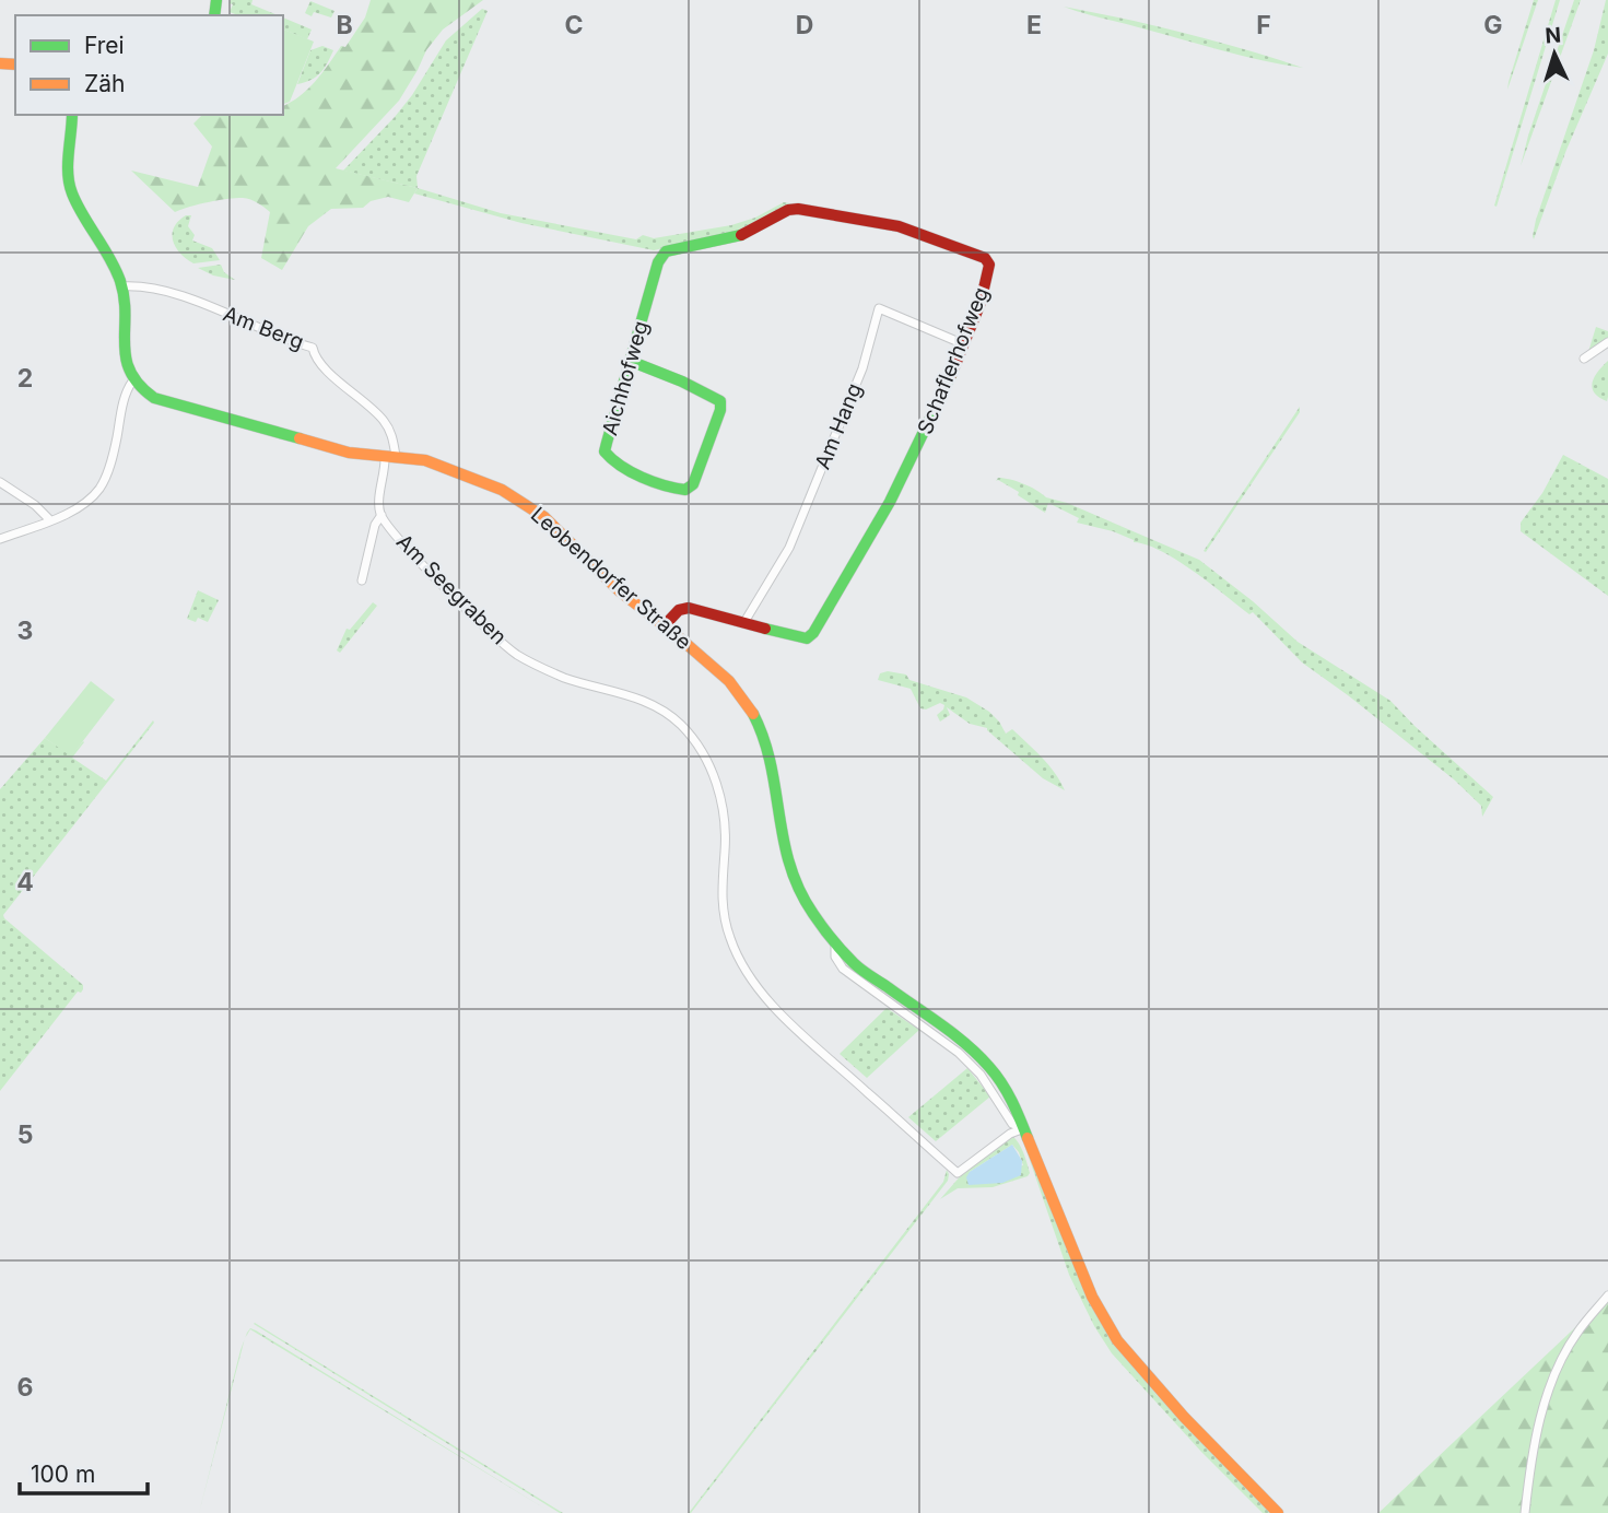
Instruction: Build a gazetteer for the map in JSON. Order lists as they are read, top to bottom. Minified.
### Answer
{"streets":{"main road":["Schaflerhofweg","Aichhofweg","Leobendorfer Straße"],"street":["Am Berg","Am Hang","Am Seegraben"]},"crossings":[["Am Berg","Leobendorfer Straße"],["Am Berg","Am Seegraben"],["Schaflerhofweg","Aichhofweg"],["Schaflerhofweg","Am Hang"],["Leobendorfer Straße","Am Seegraben"]],"legend":["Frei","Zäh"],"scale_bar":"100 m","north":"top","grid":{"columns":["B","C","D","E","F","G"],"rows":["2","3","4","5","6"]}}
